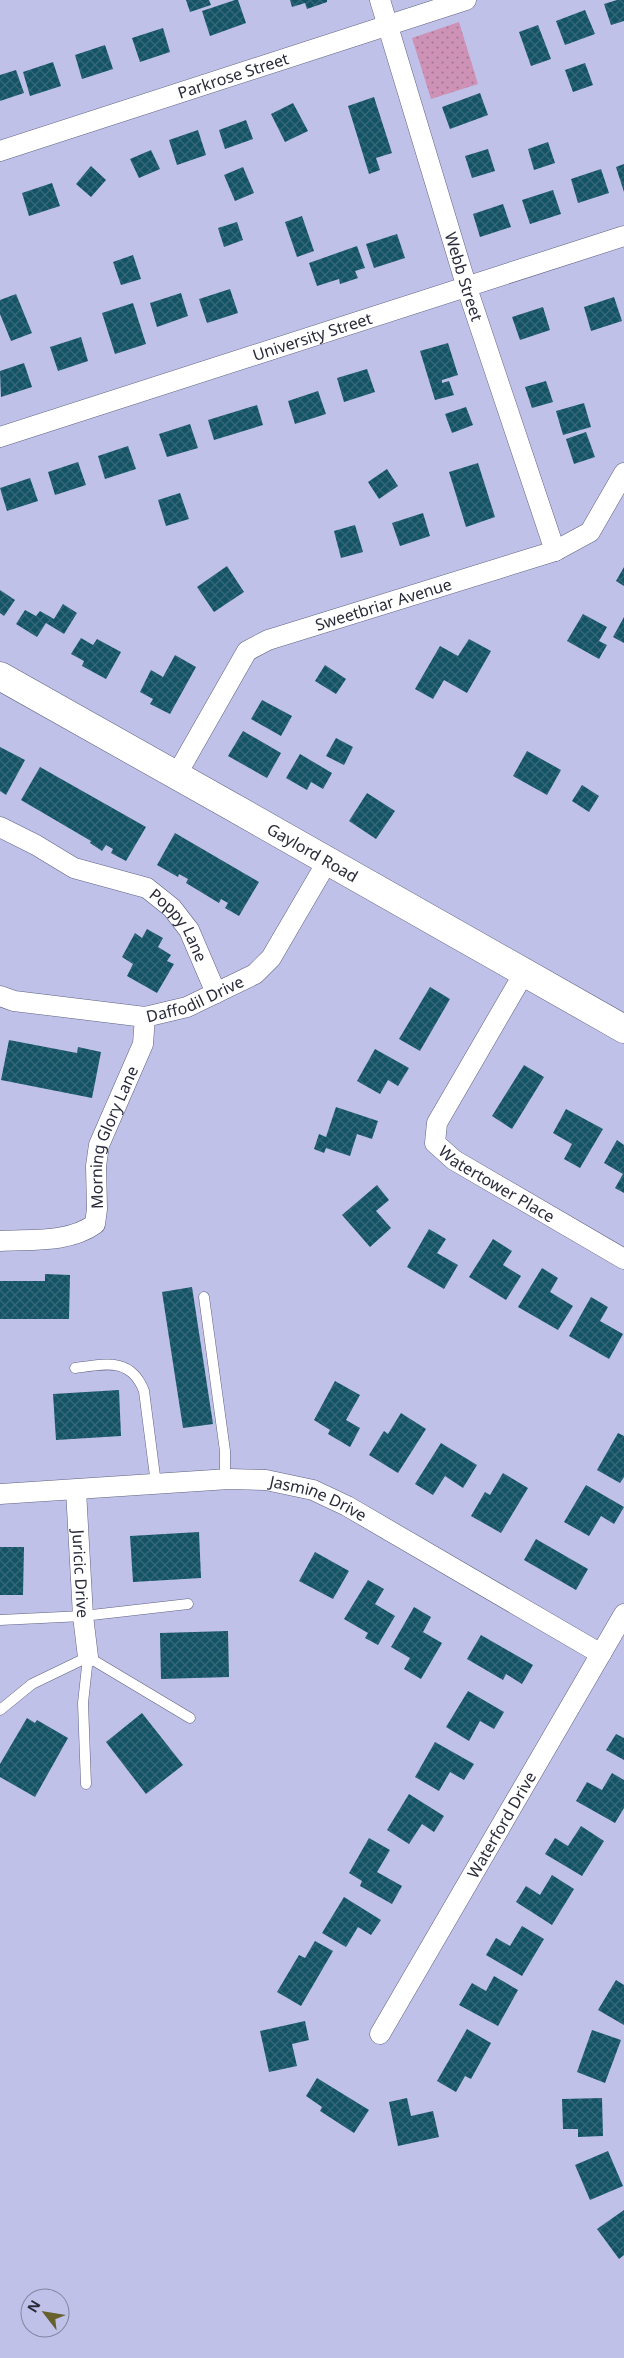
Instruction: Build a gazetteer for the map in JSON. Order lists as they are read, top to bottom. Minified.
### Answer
{"streets":{"street":["Parkrose Street","Webb Street","University Street","Sweetbriar Avenue","Gaylord Road","Poppy Lane","Daffodil Drive","Morning Glory Lane","Watertower Place","Jasmine Drive","Juricic Drive","Waterford Drive"]},"crossings":[["Parkrose Street","Webb Street"],["Webb Street","University Street"],["Webb Street","Sweetbriar Avenue"],["Sweetbriar Avenue","Gaylord Road"],["Gaylord Road","Daffodil Drive"],["Gaylord Road","Watertower Place"],["Poppy Lane","Daffodil Drive"],["Daffodil Drive","Morning Glory Lane"],["Jasmine Drive","Juricic Drive"],["Jasmine Drive","Waterford Drive"]],"north":"top left"}
